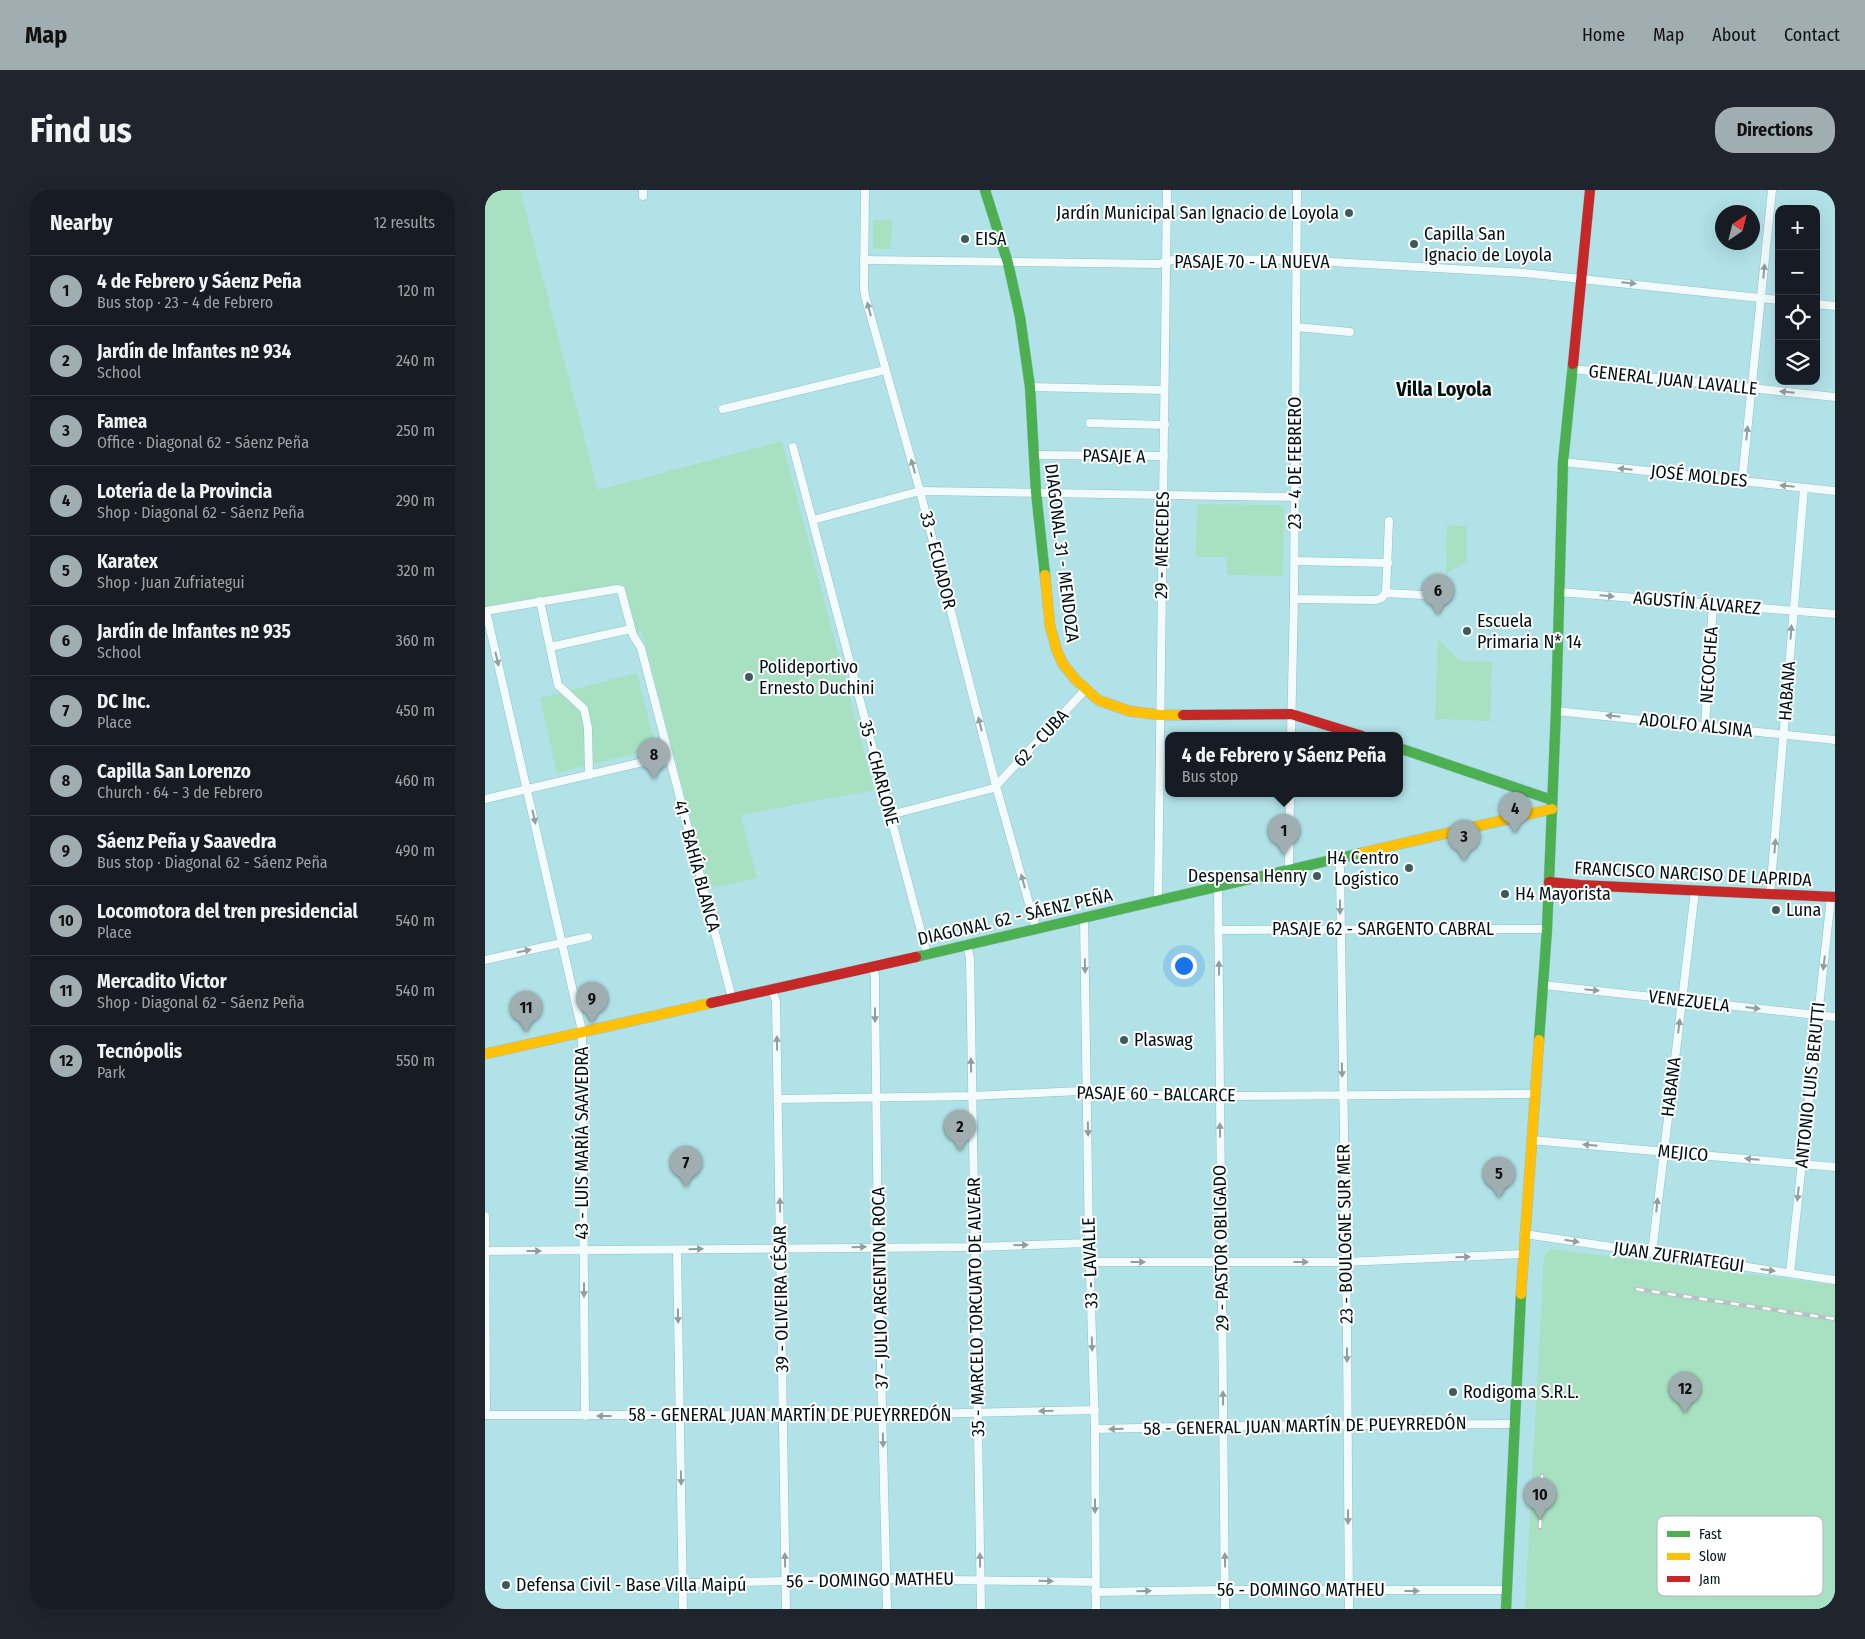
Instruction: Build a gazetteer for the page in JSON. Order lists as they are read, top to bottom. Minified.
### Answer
{"streets":{"street":["PASAJE 70 - LA NUEVA","GENERAL JUAN LAVALLE","PASAJE A","23 - 4 DE FEBRERO","JOSÉ MOLDES","29 - MERCEDES","DIAGONAL 31 - MENDOZA","33 - ECUADOR","AGUSTÍN ÁLVAREZ","NECOCHEA","HABANA","ADOLFO ALSINA","62 - CUBA","35 - CHARLONE","41 - BAHÍA BLANCA","FRANCISCO NARCISO DE LAPRIDA","DIAGONAL 62 - SÁENZ PEÑA","PASAJE 62 - SARGENTO CABRAL","VENEZUELA","ANTONIO LUIS BERUTTI","PASAJE 60 - BALCARCE","43 - LUIS MARÍA SAAVEDRA","MEJICO","23 - BOULOGNE SUR MER","29 - PASTOR OBLIGADO","JUAN ZUFRIATEGUI","33 - LAVALLE","37 - JULIO ARGENTINO ROCA","39 - OLIVEIRA CÉSAR","35 - MARCELO TORCUATO DE ALVEAR","58 - GENERAL JUAN MARTÍN DE PUEYRREDÓN","56 - DOMINGO MATHEU"]},"crossings":[["PASAJE 70 - LA NUEVA","23 - 4 DE FEBRERO"],["PASAJE 70 - LA NUEVA","29 - MERCEDES"],["PASAJE 70 - LA NUEVA","DIAGONAL 31 - MENDOZA"],["PASAJE 70 - LA NUEVA","33 - ECUADOR"],["PASAJE A","29 - MERCEDES"],["PASAJE A","DIAGONAL 31 - MENDOZA"],["23 - 4 DE FEBRERO","DIAGONAL 31 - MENDOZA"],["JOSÉ MOLDES","HABANA"],["29 - MERCEDES","DIAGONAL 31 - MENDOZA"],["29 - MERCEDES","DIAGONAL 62 - SÁENZ PEÑA"],["DIAGONAL 31 - MENDOZA","62 - CUBA"],["33 - ECUADOR","62 - CUBA"],["33 - ECUADOR","DIAGONAL 62 - SÁENZ PEÑA"],["AGUSTÍN ÁLVAREZ","NECOCHEA"],["AGUSTÍN ÁLVAREZ","HABANA"],["NECOCHEA","ADOLFO ALSINA"],["HABANA","ADOLFO ALSINA"],["HABANA","FRANCISCO NARCISO DE LAPRIDA"],["HABANA","VENEZUELA"],["HABANA","MEJICO"],["HABANA","JUAN ZUFRIATEGUI"],["35 - CHARLONE","DIAGONAL 62 - SÁENZ PEÑA"],["41 - BAHÍA BLANCA","DIAGONAL 62 - SÁENZ PEÑA"],["FRANCISCO NARCISO DE LAPRIDA","ANTONIO LUIS BERUTTI"],["DIAGONAL 62 - SÁENZ PEÑA","43 - LUIS MARÍA SAAVEDRA"],["DIAGONAL 62 - SÁENZ PEÑA","23 - BOULOGNE SUR MER"],["DIAGONAL 62 - SÁENZ PEÑA","29 - PASTOR OBLIGADO"],["DIAGONAL 62 - SÁENZ PEÑA","33 - LAVALLE"],["DIAGONAL 62 - SÁENZ PEÑA","37 - JULIO ARGENTINO ROCA"],["DIAGONAL 62 - SÁENZ PEÑA","39 - OLIVEIRA CÉSAR"],["DIAGONAL 62 - SÁENZ PEÑA","35 - MARCELO TORCUATO DE ALVEAR"],["PASAJE 62 - SARGENTO CABRAL","23 - BOULOGNE SUR MER"],["PASAJE 62 - SARGENTO CABRAL","29 - PASTOR OBLIGADO"],["VENEZUELA","ANTONIO LUIS BERUTTI"],["ANTONIO LUIS BERUTTI","MEJICO"],["ANTONIO LUIS BERUTTI","JUAN ZUFRIATEGUI"],["PASAJE 60 - BALCARCE","23 - BOULOGNE SUR MER"],["PASAJE 60 - BALCARCE","29 - PASTOR OBLIGADO"],["PASAJE 60 - BALCARCE","33 - LAVALLE"],["PASAJE 60 - BALCARCE","37 - JULIO ARGENTINO ROCA"],["PASAJE 60 - BALCARCE","39 - OLIVEIRA CÉSAR"],["PASAJE 60 - BALCARCE","35 - MARCELO TORCUATO DE ALVEAR"],["43 - LUIS MARÍA SAAVEDRA","58 - GENERAL JUAN MARTÍN DE PUEYRREDÓN"],["23 - BOULOGNE SUR MER","58 - GENERAL JUAN MARTÍN DE PUEYRREDÓN"],["23 - BOULOGNE SUR MER","56 - DOMINGO MATHEU"],["29 - PASTOR OBLIGADO","58 - GENERAL JUAN MARTÍN DE PUEYRREDÓN"],["29 - PASTOR OBLIGADO","56 - DOMINGO MATHEU"],["33 - LAVALLE","58 - GENERAL JUAN MARTÍN DE PUEYRREDÓN"],["33 - LAVALLE","56 - DOMINGO MATHEU"],["37 - JULIO ARGENTINO ROCA","58 - GENERAL JUAN MARTÍN DE PUEYRREDÓN"],["37 - JULIO ARGENTINO ROCA","56 - DOMINGO MATHEU"],["39 - OLIVEIRA CÉSAR","58 - GENERAL JUAN MARTÍN DE PUEYRREDÓN"],["39 - OLIVEIRA CÉSAR","56 - DOMINGO MATHEU"],["35 - MARCELO TORCUATO DE ALVEAR","58 - GENERAL JUAN MARTÍN DE PUEYRREDÓN"],["35 - MARCELO TORCUATO DE ALVEAR","56 - DOMINGO MATHEU"]],"one_way":["JOSÉ MOLDES","33 - ECUADOR","AGUSTÍN ÁLVAREZ","HABANA","ADOLFO ALSINA","VENEZUELA","ANTONIO LUIS BERUTTI","43 - LUIS MARÍA SAAVEDRA","MEJICO","23 - BOULOGNE SUR MER","29 - PASTOR OBLIGADO","JUAN ZUFRIATEGUI","33 - LAVALLE","37 - JULIO ARGENTINO ROCA","39 - OLIVEIRA CÉSAR","35 - MARCELO TORCUATO DE ALVEAR","56 - DOMINGO MATHEU"],"districts":["Villa Loyola"],"places":["Jardín Municipal San Ignacio de Loyola","EISA","Capilla San Ignacio de Loyola","Escuela Primaria N* 14","Polideportivo Ernesto Duchini","H4 Centro Logístico","Despensa Henry","H4 Mayorista","Luna","Plaswag","Rodigoma S.R.L.","Defensa Civil - Base Villa Maipú"],"legend":["Fast","Slow","Jam"],"north":"top right","page":{"header":"Map","nav":["Home","Map","About","Contact"],"buttons":"Directions","title":"Find us","heading":["Nearby","12 results"],"map_buttons":["+","−"],"list":[{"mark":"1","name":"4 de Febrero y Sáenz Peña","note":"Bus stop · 23 - 4 de Febrero","value":"120 m"},{"mark":"2","name":"Jardín de Infantes nº 934","note":"School","value":"240 m"},{"mark":"3","name":"Famea","note":"Office · Diagonal 62 - Sáenz Peña","value":"250 m"},{"mark":"4","name":"Lotería de la Provincia","note":"Shop · Diagonal 62 - Sáenz Peña","value":"290 m"},{"mark":"5","name":"Karatex","note":"Shop · Juan Zufriategui","value":"320 m"},{"mark":"6","name":"Jardín de Infantes nº 935","note":"School","value":"360 m"},{"mark":"7","name":"DC Inc.","note":"Place","value":"450 m"},{"mark":"8","name":"Capilla San Lorenzo","note":"Church · 64 - 3 de Febrero","value":"460 m"},{"mark":"9","name":"Sáenz Peña y Saavedra","note":"Bus stop · Diagonal 62 - Sáenz Peña","value":"490 m"},{"mark":"10","name":"Locomotora del tren presidencial","note":"Place","value":"540 m"},{"mark":"11","name":"Mercadito Victor","note":"Shop · Diagonal 62 - Sáenz Peña","value":"540 m"},{"mark":"12","name":"Tecnópolis","note":"Park","value":"550 m"}],"pins":["6","8","4","1","3","9","11","2","7","5","12","10"],"popup":["4 de Febrero y Sáenz Peña","Bus stop"]}}
